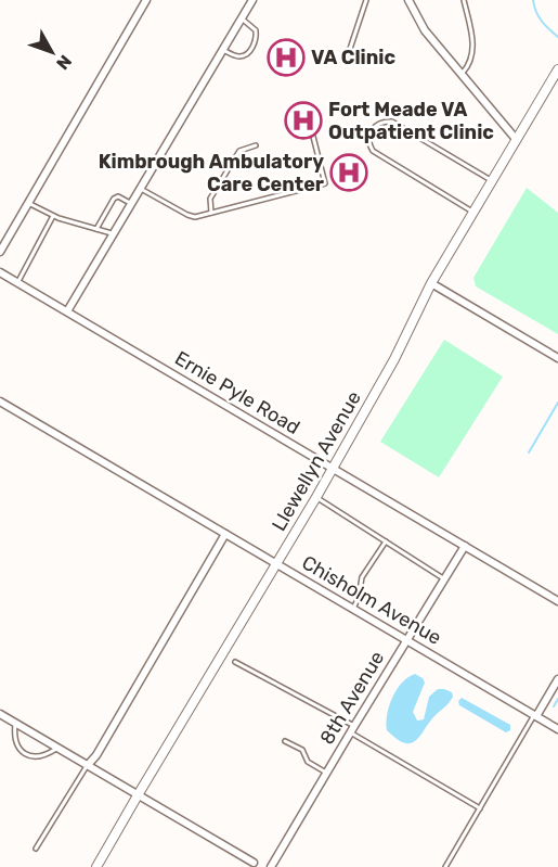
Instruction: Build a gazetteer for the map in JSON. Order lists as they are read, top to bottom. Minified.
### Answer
{"streets":{"street":["Ernie Pyle Road","Llewellyn Avenue","Chisholm Avenue","8th Avenue"]},"crossings":[["Ernie Pyle Road","Llewellyn Avenue"],["Ernie Pyle Road","8th Avenue"],["Llewellyn Avenue","Chisholm Avenue"],["Chisholm Avenue","8th Avenue"]],"places":{"hospital":["VA Clinic","Fort Meade VA Outpatient Clinic","Kimbrough Ambulatory Care Center"]},"north":"bottom right"}
